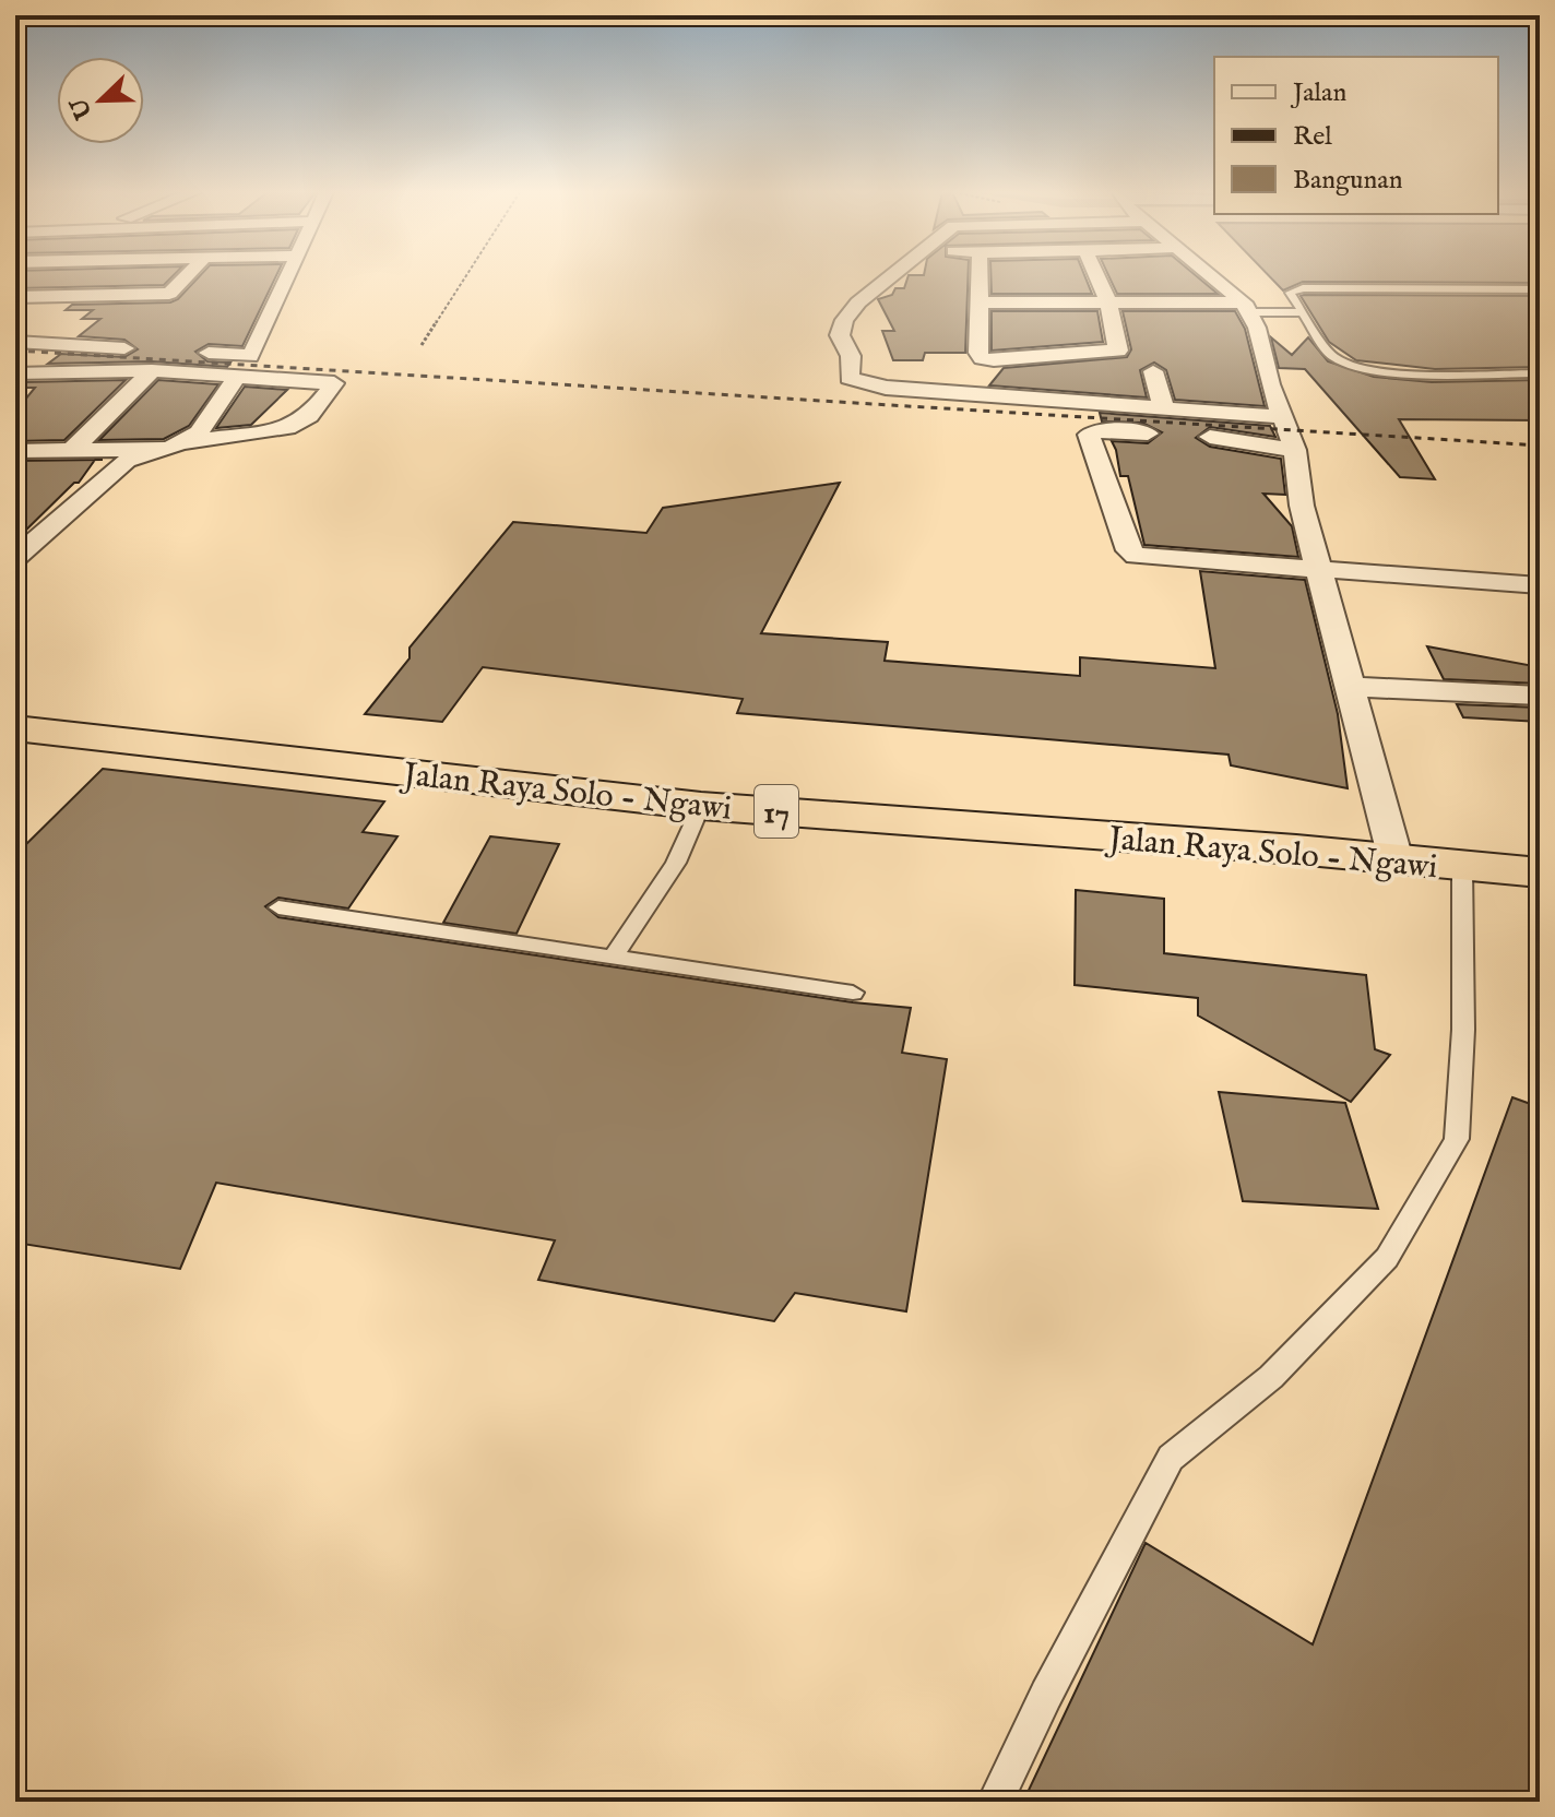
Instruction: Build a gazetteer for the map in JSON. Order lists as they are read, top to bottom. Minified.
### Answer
{"streets":{"highway":["Jalan Raya Solo - Ngawi","17"]},"legend":["Jalan","Rel","Bangunan"],"north":"bottom left"}
